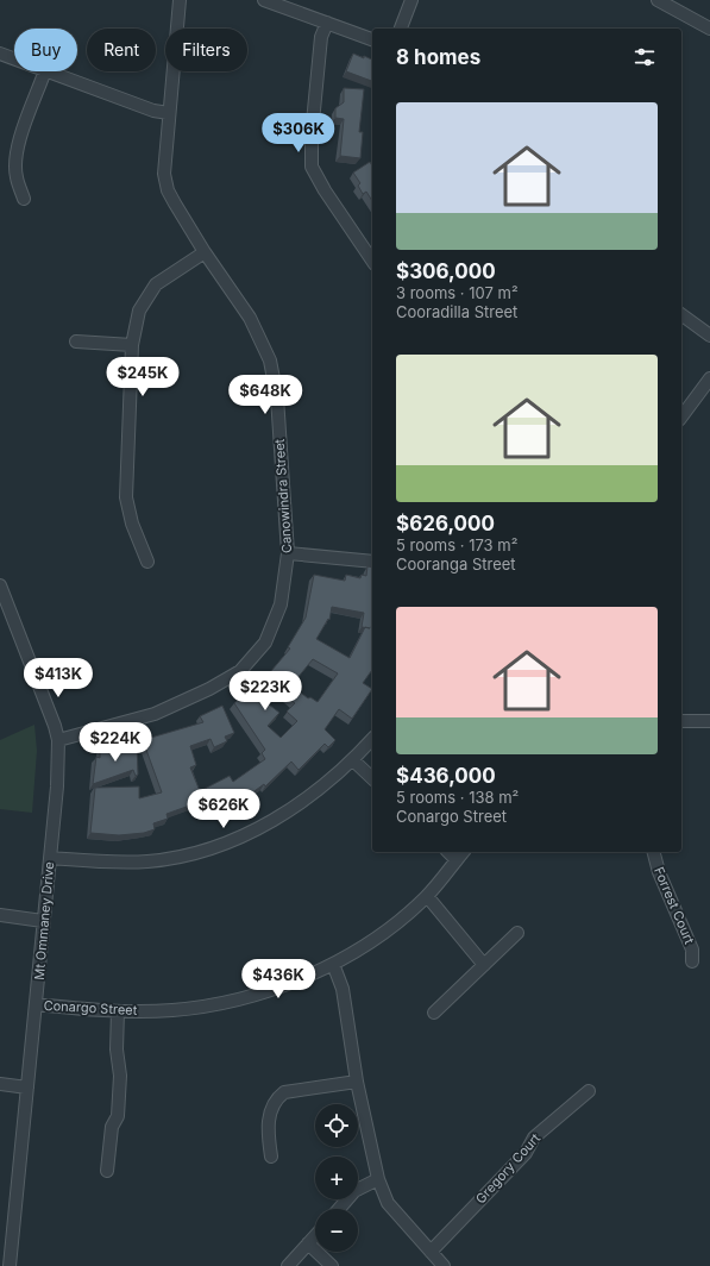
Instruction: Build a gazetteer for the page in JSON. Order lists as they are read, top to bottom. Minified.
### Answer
{"streets":{"street":["Canowindra Street","Forrest Court","Mt Ommaney Drive","Conargo Street","Gregory Court"]},"crossings":[["Canowindra Street","Mt Ommaney Drive"],["Mt Ommaney Drive","Conargo Street"]],"page":{"chip":["Buy","Rent","Filters"],"heading":"8 homes","list":[{"name":"$306,000","note":"3 rooms · 107 m² · Cooradilla Street"},{"name":"$626,000","note":"5 rooms · 173 m² · Cooranga Street"},{"name":"$436,000","note":"5 rooms · 138 m² · Conargo Street"}],"price":["$306K","$245K","$648K","$413K","$223K","$224K","$626K","$436K"],"map_buttons":["+","−"]}}
